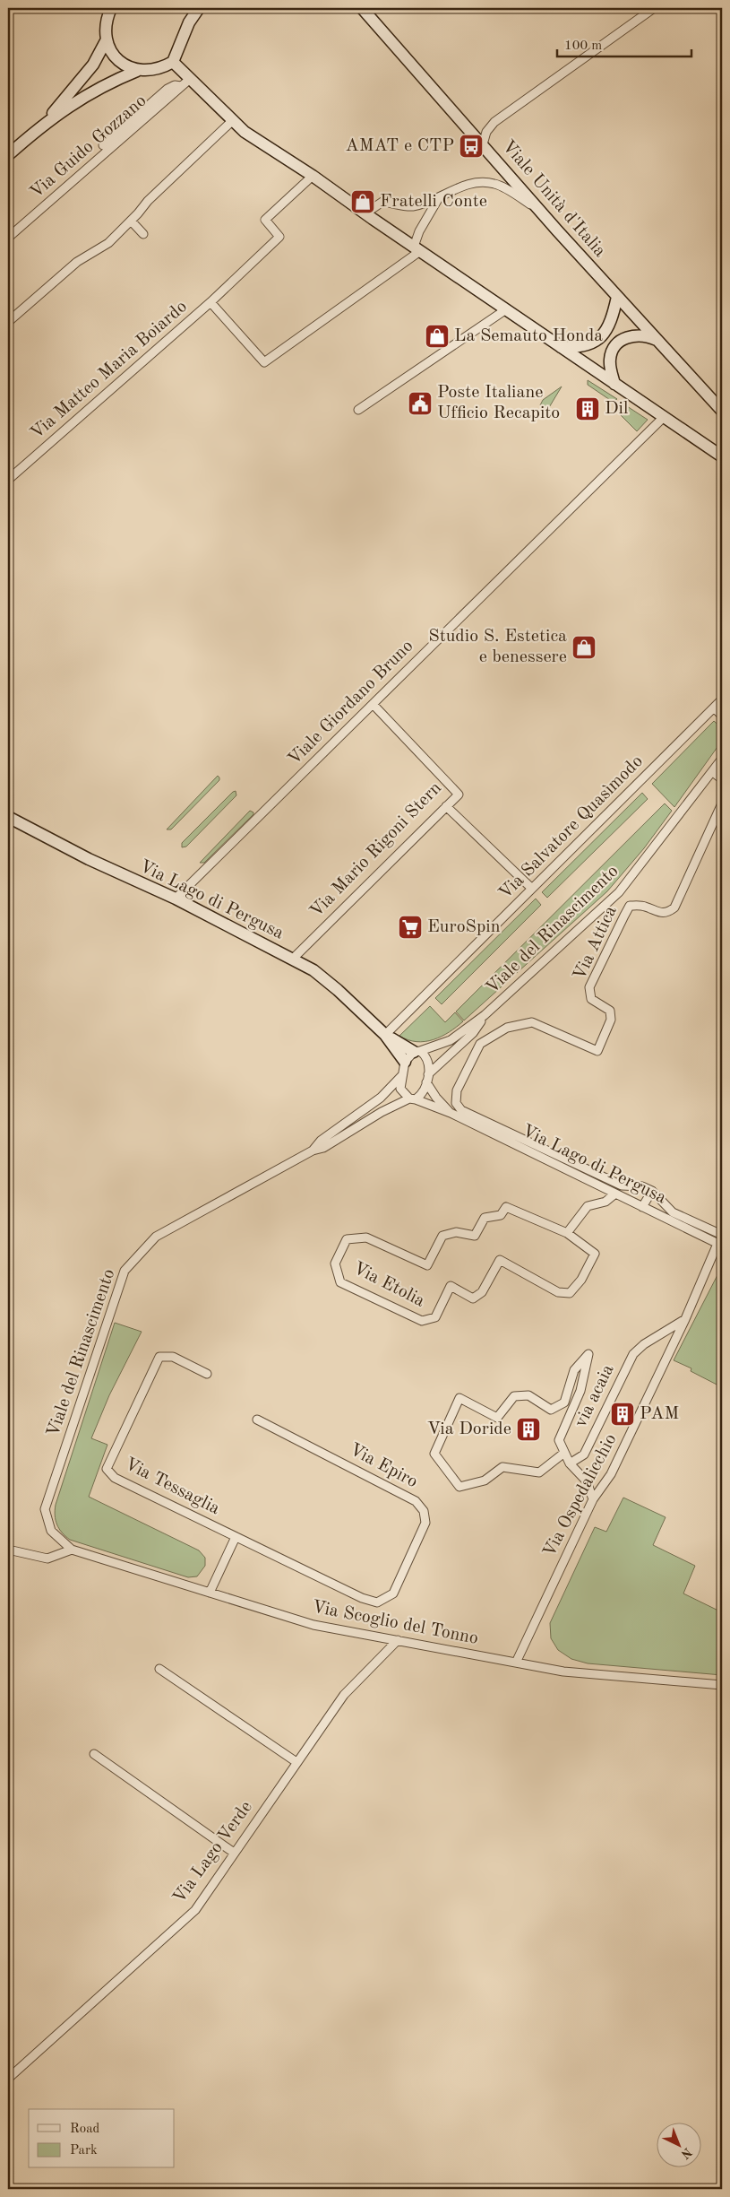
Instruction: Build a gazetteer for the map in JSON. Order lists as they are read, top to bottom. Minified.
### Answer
{"streets":{"main road":["Viale Unità d'Italia","Via Lago di Pergusa"],"street":["Via Guido Gozzano","Via Matteo Maria Boiardo","Viale Giordano Bruno","Via Salvatore Quasìmodo","Via Mario Rigoni Stern","Viale del Rinascimento","Via Attica","Via Etolia","via acaia","Via Epiro","Via Tessaglia","Via Ospedalicchio","Via Scoglio del Tonno","Via Lago Verde"]},"crossings":[["Viale Giordano Bruno","Via Mario Rigoni Stern"],["Viale Giordano Bruno","Via Lago di Pergusa"],["Via Salvatore Quasìmodo","Via Lago di Pergusa"],["Via Mario Rigoni Stern","Via Lago di Pergusa"],["Via Lago di Pergusa","Viale del Rinascimento"],["Via Lago di Pergusa","Via Ospedalicchio"],["Viale del Rinascimento","Via Scoglio del Tonno"],["via acaia","Via Ospedalicchio"],["Via Epiro","Via Tessaglia"],["Via Ospedalicchio","Via Scoglio del Tonno"],["Via Scoglio del Tonno","Via Lago Verde"]],"places":{"bus stop":["AMAT e CTP"],"shop":["Fratelli Conte","La Semauto Honda","Studio S. Estetica e benessere"],"public building":["Poste Italiane Ufficio Recapito"],"building":["Dil","PAM","Via Doride"],"supermarket":["EuroSpin"]},"legend":["Road","Park"],"scale_bar":"100 m","north":"bottom right"}
